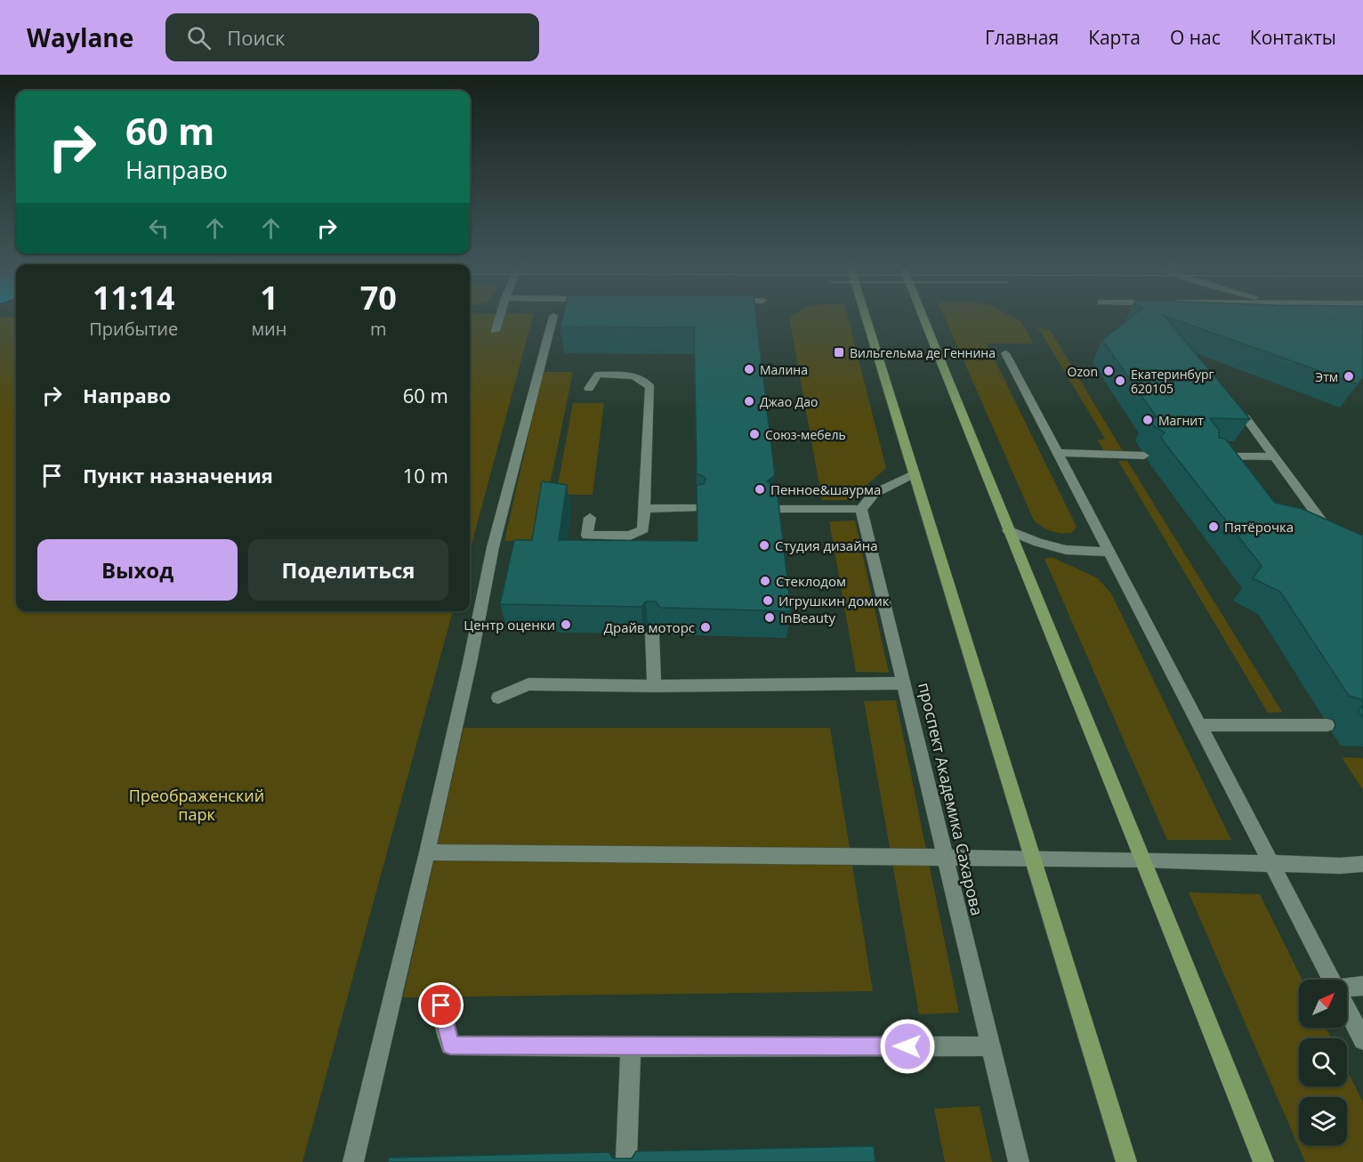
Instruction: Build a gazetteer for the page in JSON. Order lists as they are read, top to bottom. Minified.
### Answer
{"streets":{"street":["проспект Академика Сахарова"]},"parks":["Преображенский парк"],"places":{"transit":["Вильгельма де Геннина"],"other":["Малина","Ozon","Этм","Екатеринбург 620105","Джао Дао","Магнит","Союз-мебель","Пенное&шаурма","Пятёрочка","Студия дизайна","Стеклодом","Игрушкин домик","InBeauty","Центр оценки","Драйв моторс"]},"north":"top right","page":{"header":"Waylane","search":"Поиск","nav":["Главная","Карта","О нас","Контакты"],"turn":["60 m","Направо"],"eta":["11:14","Прибытие","1","мин","70","m"],"list":[{"name":"Направо","value":"60 m"},{"name":"Пункт назначения","value":"10 m"}],"buttons":["Выход","Поделиться"]}}
